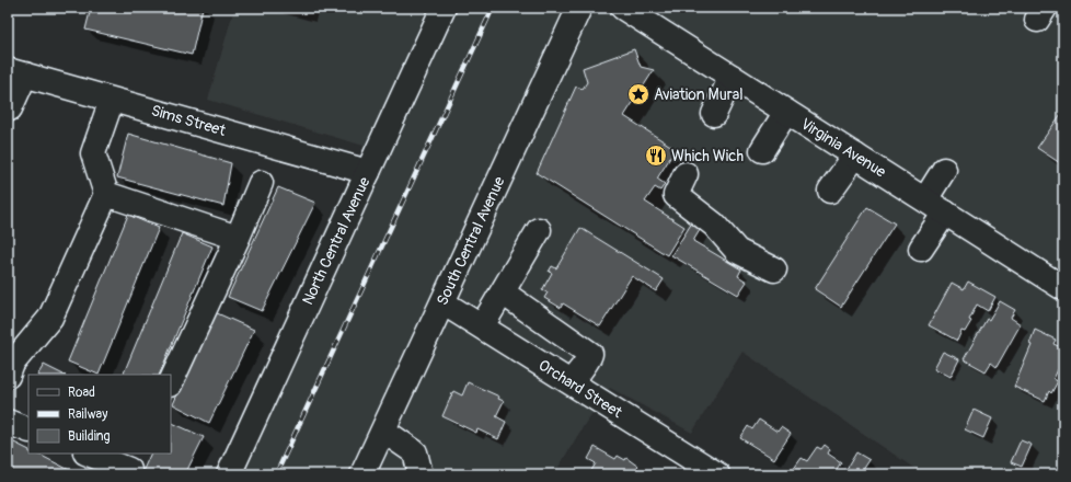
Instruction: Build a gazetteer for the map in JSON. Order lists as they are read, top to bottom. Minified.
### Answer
{"streets":{"street":["Sims Street","Virginia Avenue","North Central Avenue","South Central Avenue","Orchard Street"]},"crossings":[["Sims Street","North Central Avenue"],["South Central Avenue","Orchard Street"]],"places":{"place":["Aviation Mural"],"restaurant":["Which Wich"]},"legend":["Road","Railway","Building"]}
